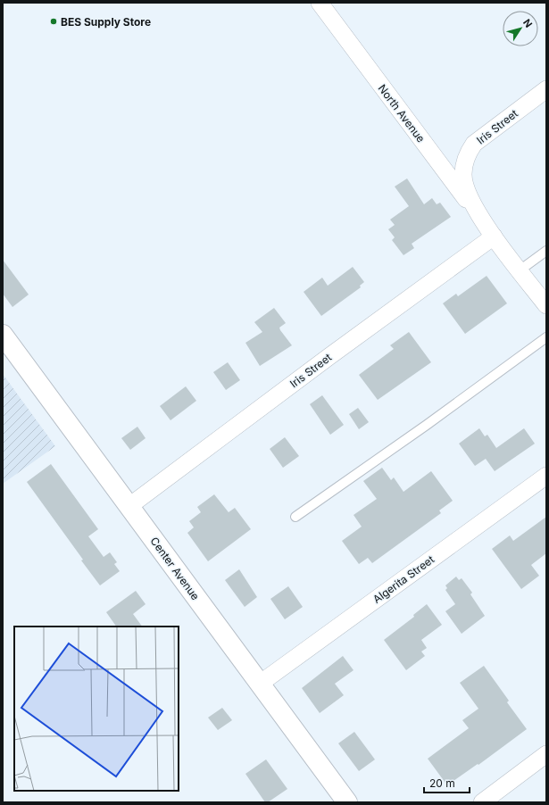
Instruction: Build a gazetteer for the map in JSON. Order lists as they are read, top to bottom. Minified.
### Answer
{"streets":{"street":["North Avenue","Iris Street","Center Avenue","Algerita Street"]},"crossings":[["North Avenue","Iris Street"],["Iris Street","Center Avenue"],["Center Avenue","Algerita Street"]],"places":["BES Supply Store"],"scale_bar":"20 m","north":"top right"}
